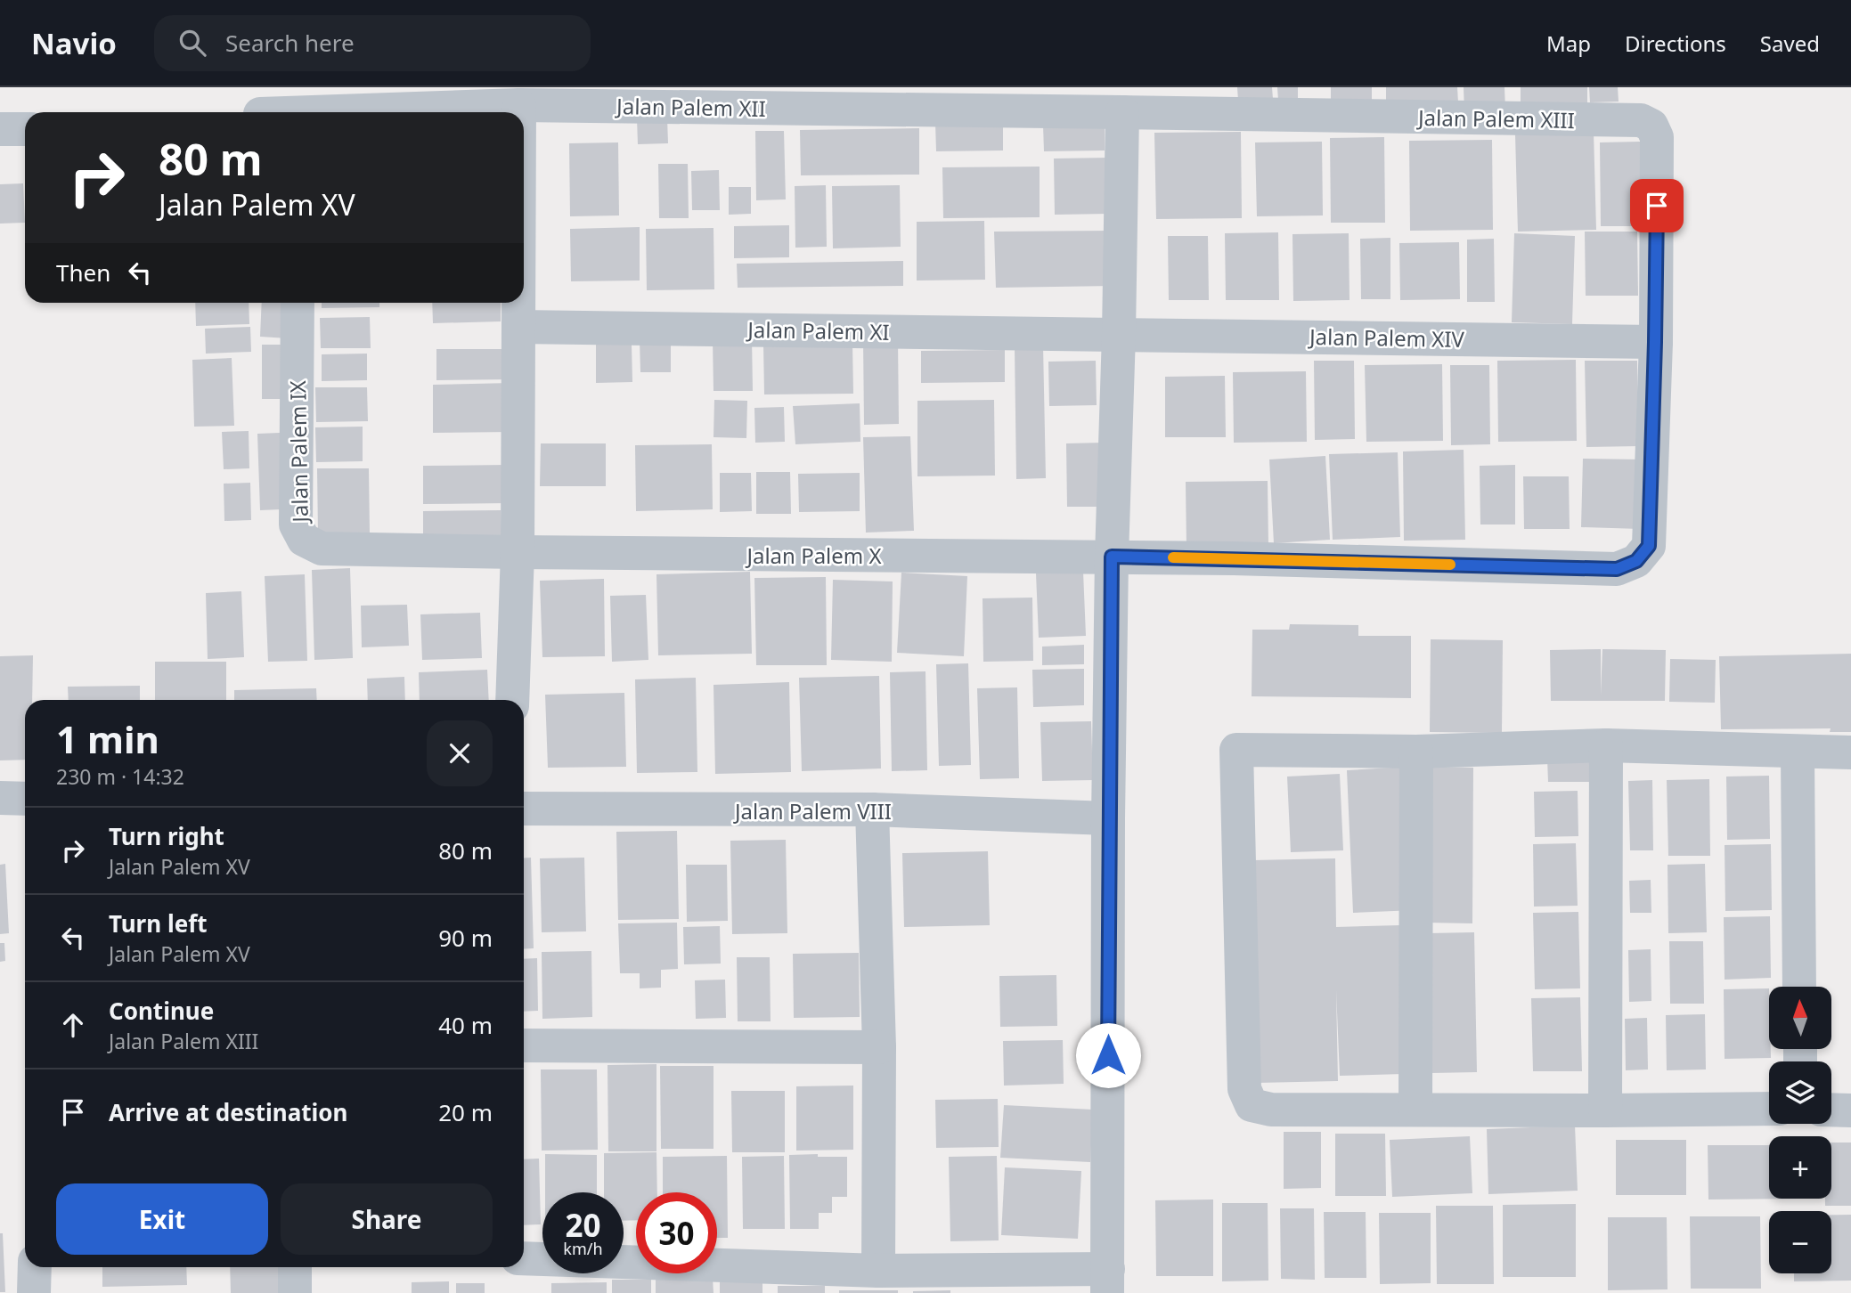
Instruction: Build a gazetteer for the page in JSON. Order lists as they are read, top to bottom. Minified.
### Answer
{"streets":{"street":["Jalan Palem XII","Jalan Palem XIII","Jalan Palem XI","Jalan Palem XIV","Jalan Palem IX","Jalan Palem X","Jalan Palem VIII"]},"crossings":[["Jalan Palem XII","Jalan Palem XIII"],["Jalan Palem XIII","Jalan Palem XIV"],["Jalan Palem XIII","Jalan Palem X"],["Jalan Palem XI","Jalan Palem XIV"],["Jalan Palem IX","Jalan Palem X"]],"north":"top","page":{"header":"Navio","search":"Search here","nav":["Map","Directions","Saved"],"turn":["80 m","Jalan Palem XV"],"then":"Then","heading":["1 min","230 m · 14:32"],"list":[{"name":"Turn right","note":"Jalan Palem XV","value":"80 m"},{"name":"Turn left","note":"Jalan Palem XV","value":"90 m"},{"name":"Continue","note":"Jalan Palem XIII","value":"40 m"},{"name":"Arrive at destination","value":"20 m"}],"map_buttons":["+","−"],"buttons":["Exit","Share"],"speed":"20 km/h","limit":"30"}}
